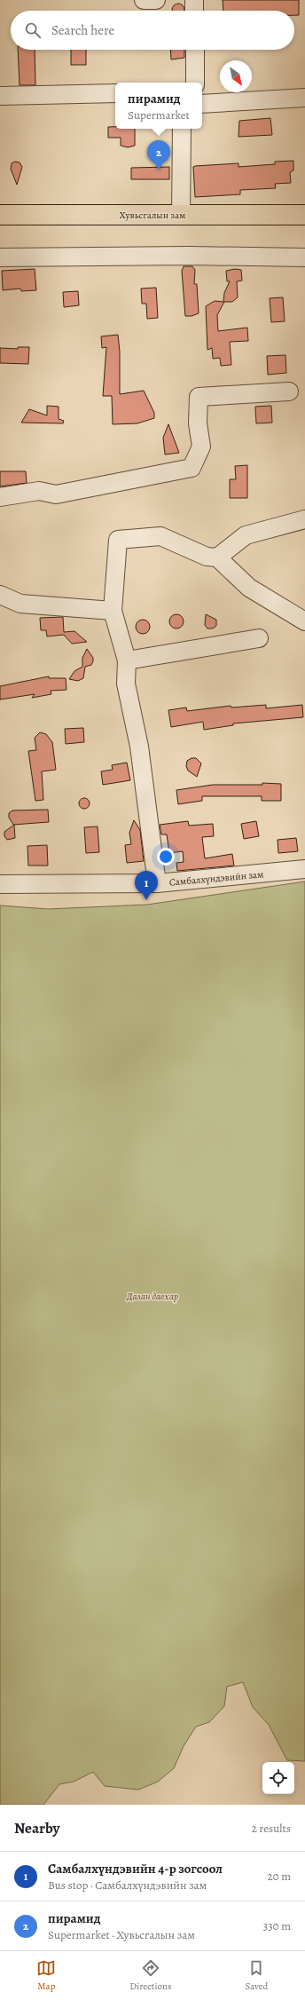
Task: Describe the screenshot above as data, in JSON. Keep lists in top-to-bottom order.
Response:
{
  "streets": {
    "main road": ["Хувьсгалын зам"],
    "street": ["Самбалхүндэвийн зам"]
  },
  "parks": ["Далан давхар"],
  "north": "bottom right",
  "page": {
    "search": "Search here",
    "popup": ["пирамид", "Supermarket"],
    "pins": ["2", "1"],
    "heading": ["Nearby", "2 results"],
    "list": [
      {
        "mark": "1",
        "name": "Самбалхүндэвийн 4-р зогсоол",
        "note": "Bus stop · Самбалхүндэвийн зам",
        "value": "20 m"
      },
      {
        "mark": "2",
        "name": "пирамид",
        "note": "Supermarket · Хувьсгалын зам",
        "value": "330 m"
      }
    ],
    "nav": ["Map", "Directions", "Saved"]
  }
}
